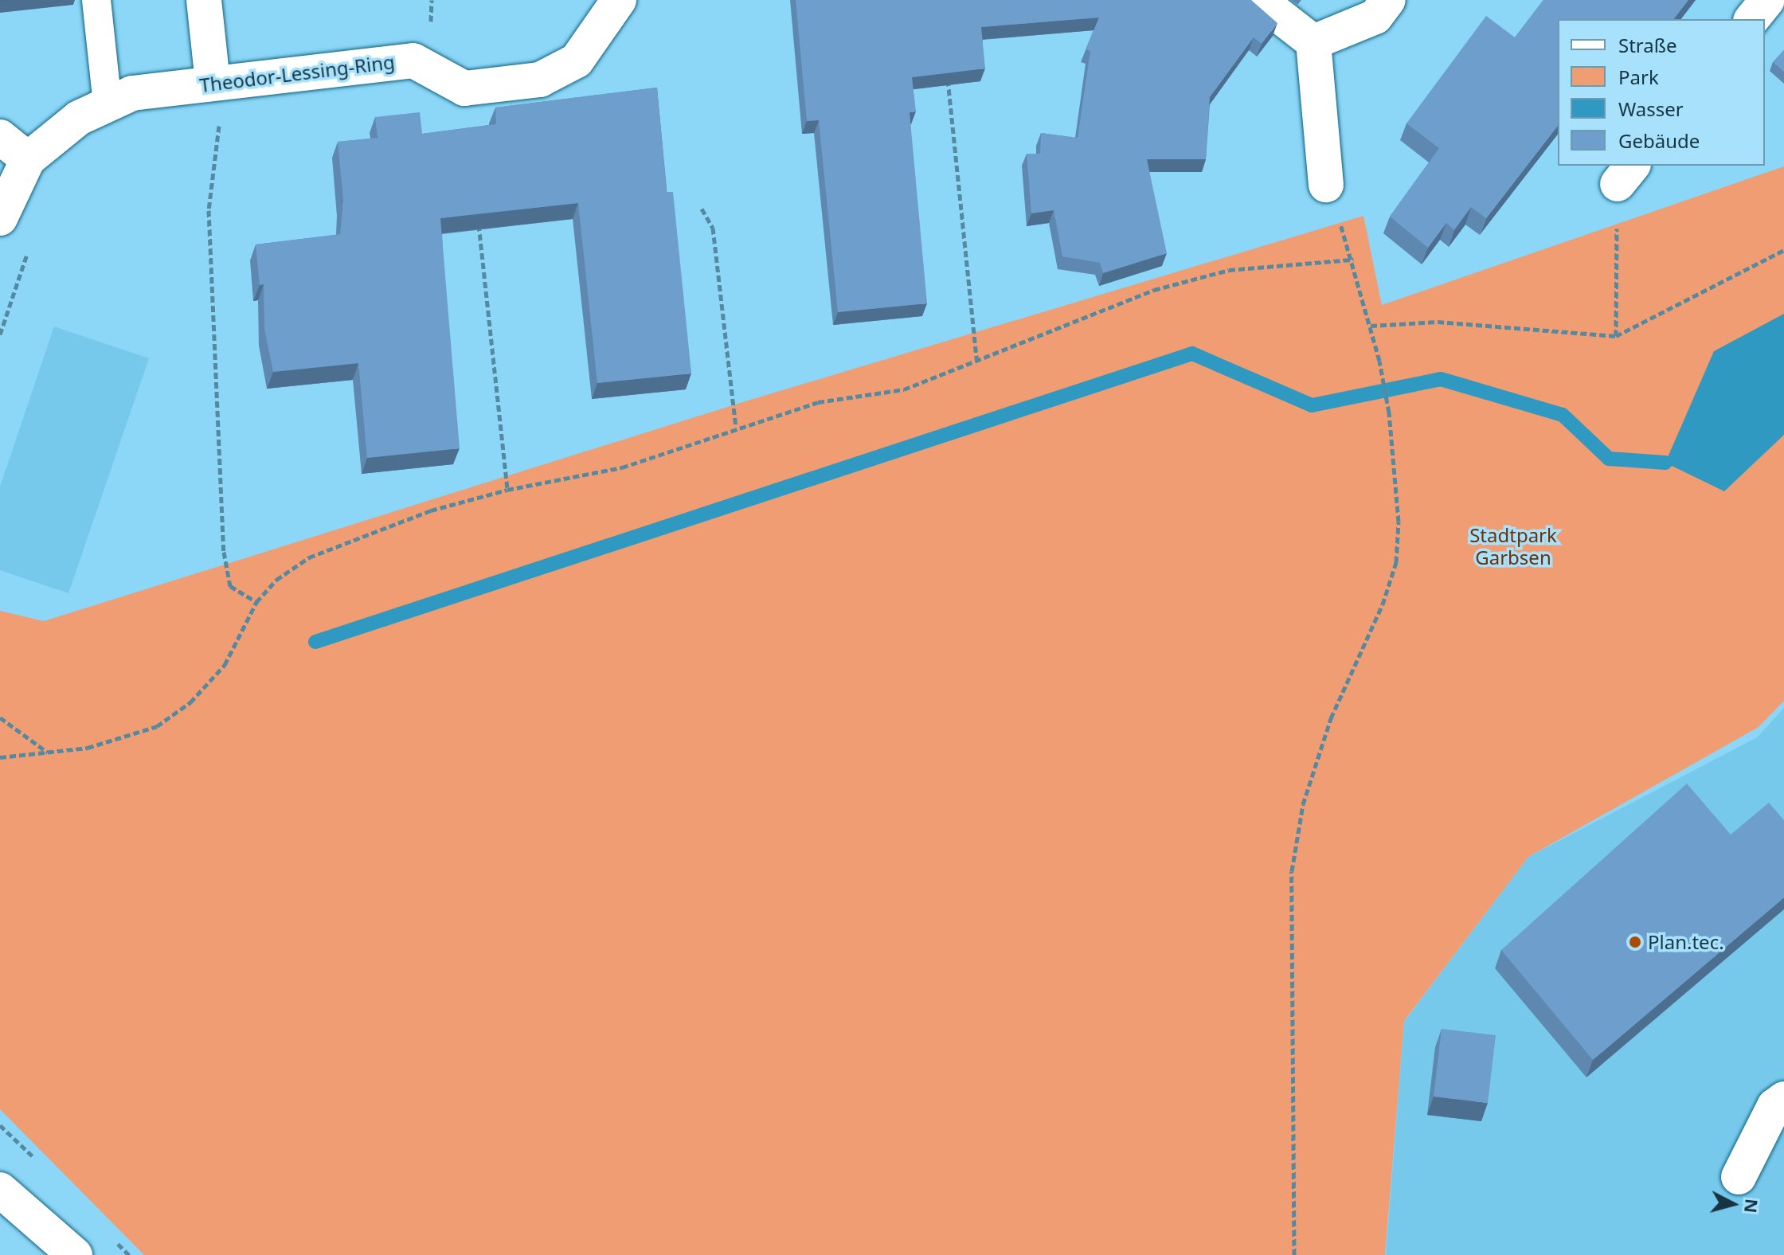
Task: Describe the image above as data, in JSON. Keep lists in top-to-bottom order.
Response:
{
  "streets": {
    "street": ["Theodor-Lessing-Ring"]
  },
  "parks": ["Stadtpark Garbsen"],
  "places": ["Plan.tec."],
  "legend": [
    "Straße",
    "Park",
    "Wasser",
    "Gebäude"
  ],
  "north": "right"
}
